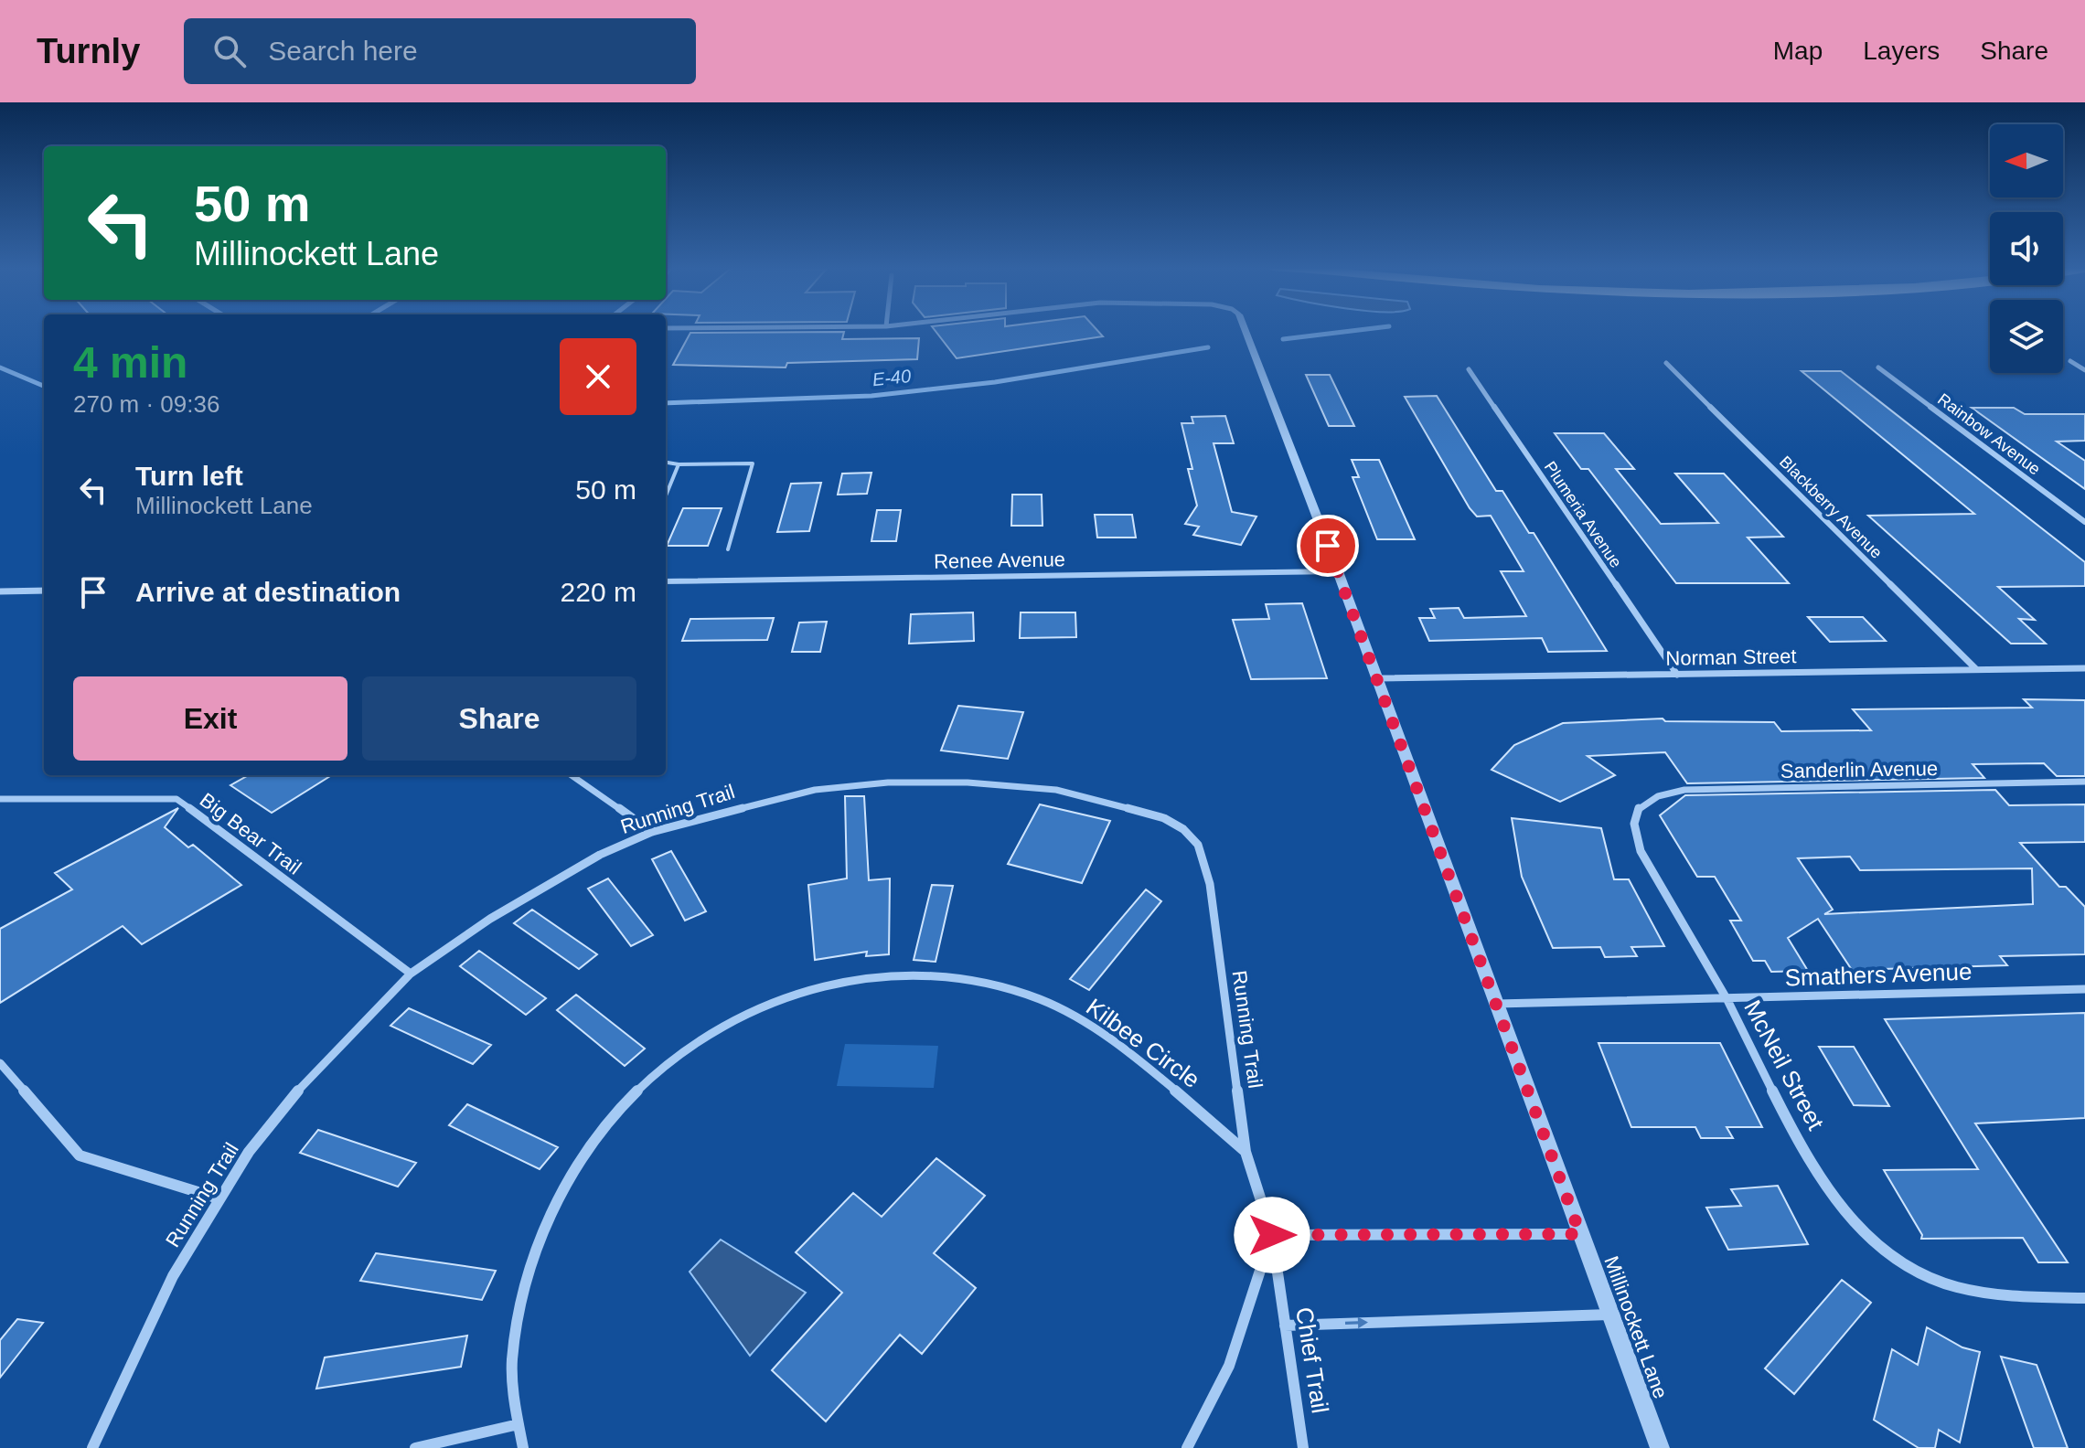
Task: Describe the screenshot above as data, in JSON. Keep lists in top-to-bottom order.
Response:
{
  "streets": {
    "street": [
      "Rainbow Avenue",
      "Blackberry Avenue",
      "Plumeria Avenue",
      "Renee Avenue",
      "Norman Street",
      "Sanderlin Avenue",
      "Running Trail",
      "Big Bear Trail",
      "Smathers Avenue",
      "Kilbee Circle",
      "McNeil Street",
      "Millinockett Lane",
      "Chief Trail"
    ]
  },
  "crossings": [
    ["Blackberry Avenue", "Norman Street"],
    ["Plumeria Avenue", "Norman Street"],
    ["Renee Avenue", "Millinockett Lane"],
    ["Norman Street", "Millinockett Lane"],
    ["Sanderlin Avenue", "McNeil Street"],
    ["Running Trail", "Big Bear Trail"],
    ["Running Trail", "Kilbee Circle"],
    ["Running Trail", "Chief Trail"],
    ["Smathers Avenue", "McNeil Street"],
    ["Smathers Avenue", "Millinockett Lane"]
  ],
  "water": ["E-40"],
  "north": "left",
  "page": {
    "header": "Turnly",
    "search": "Search here",
    "nav": ["Map", "Layers", "Share"],
    "turn": ["50 m", "Millinockett Lane"],
    "heading": ["4 min", "270 m · 09:36"],
    "list": [
      {
        "name": "Turn left",
        "note": "Millinockett Lane",
        "value": "50 m"
      },
      {
        "name": "Arrive at destination",
        "value": "220 m"
      }
    ],
    "buttons": ["Exit", "Share"]
  }
}
